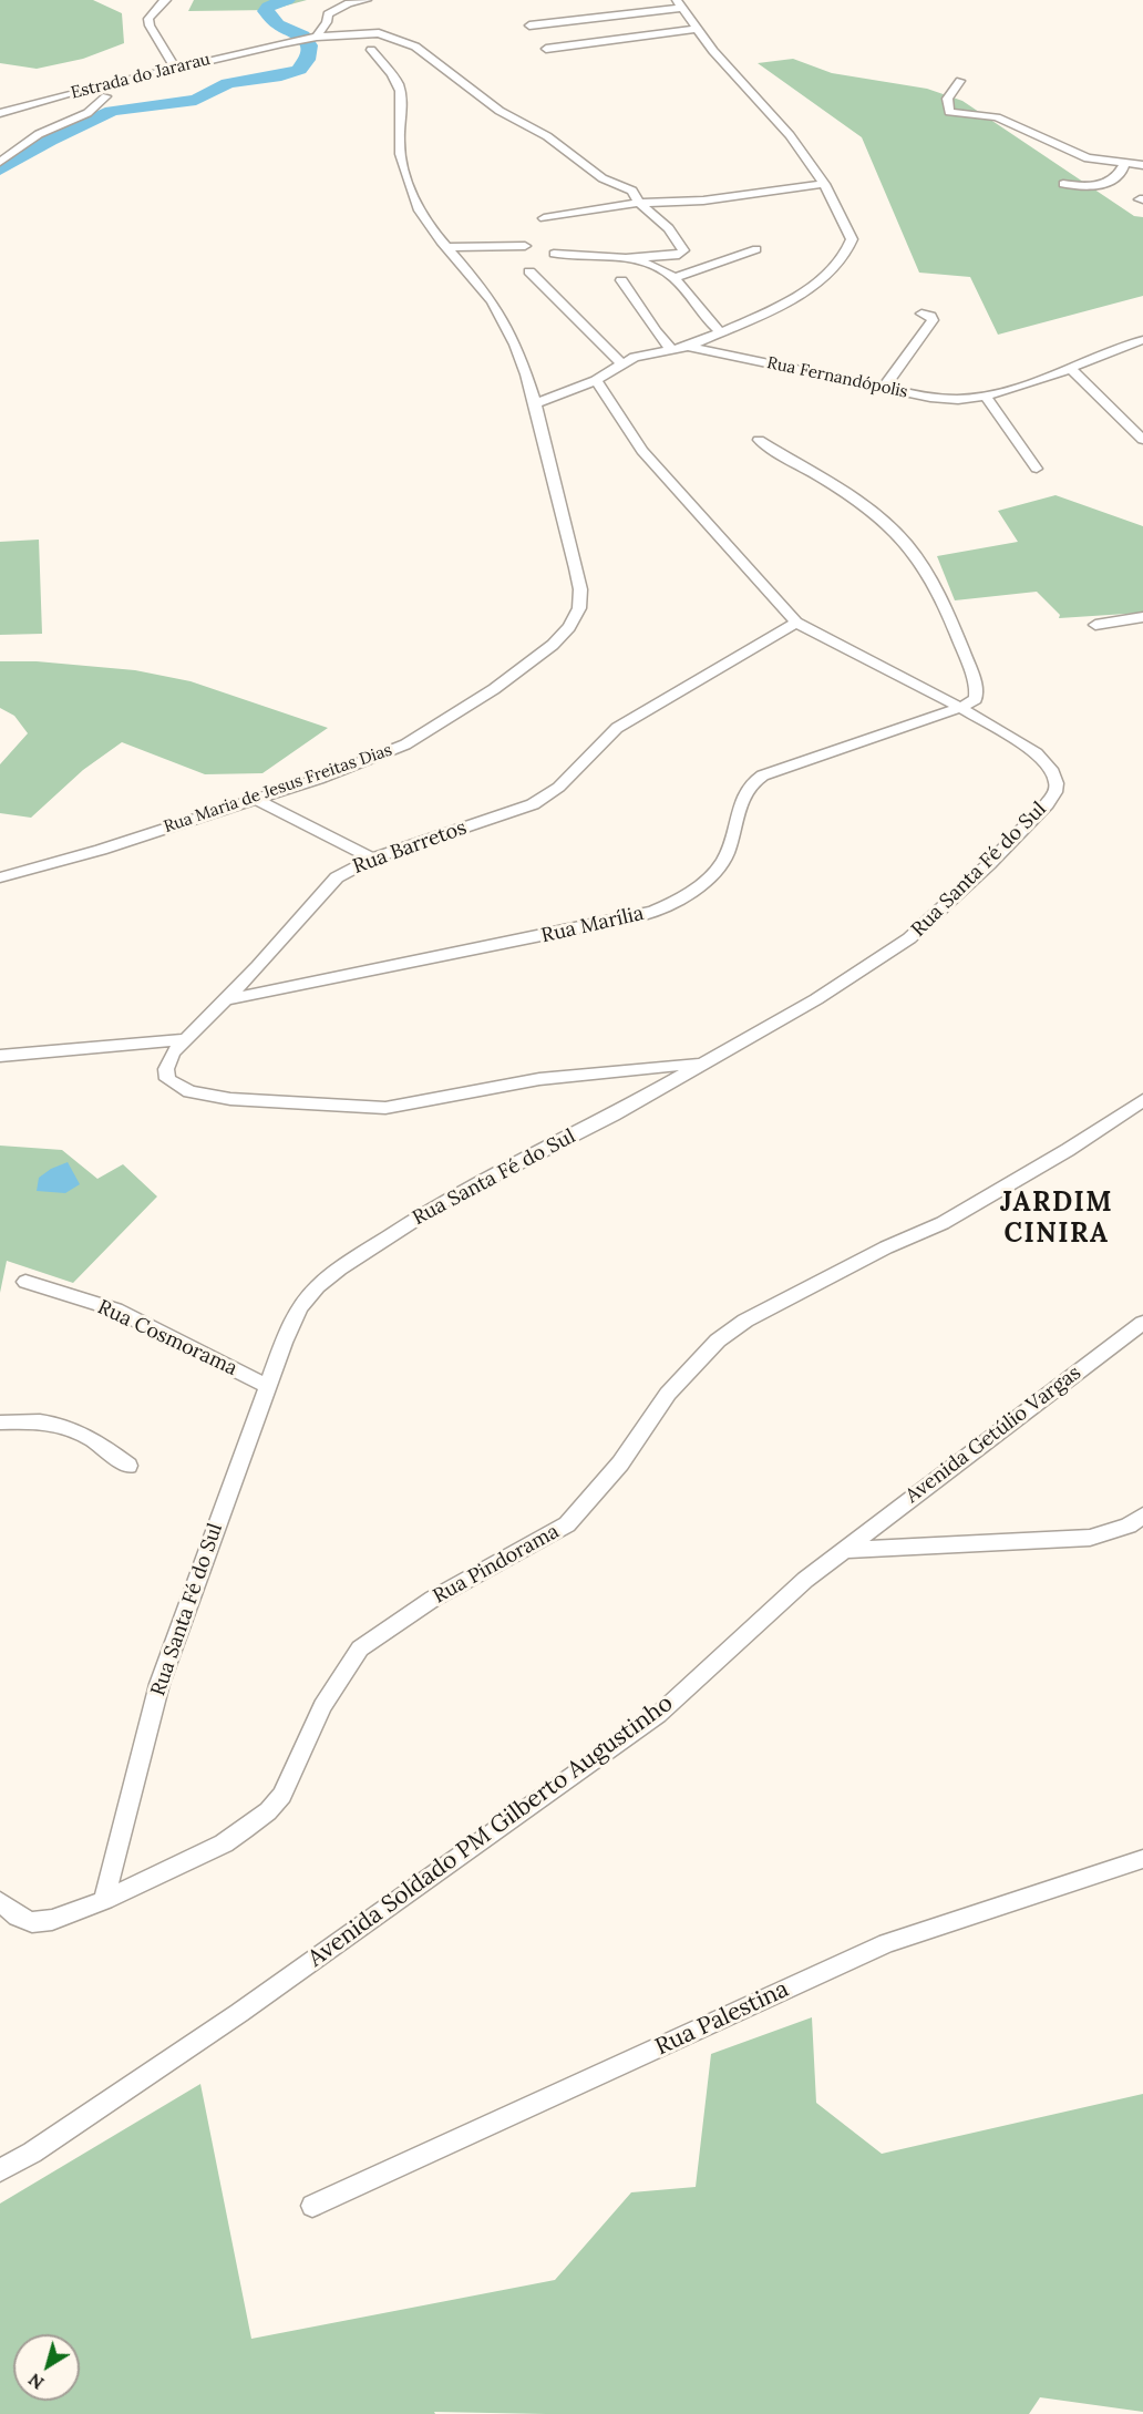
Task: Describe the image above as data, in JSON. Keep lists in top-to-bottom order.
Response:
{
  "streets": {
    "street": [
      "Estrada do Jararau",
      "Rua Fernandópolis",
      "Rua Maria de Jesus Freitas Dias",
      "Rua Barretos",
      "Rua Santa Fé do Sul",
      "Rua Marília",
      "Rua Cosmorama",
      "Avenida Getúlio Vargas",
      "Rua Pindorama",
      "Avenida Soldado PM Gilberto Augustinho",
      "Rua Palestina"
    ]
  },
  "crossings": [
    ["Rua Fernandópolis", "Rua Maria de Jesus Freitas Dias"],
    ["Rua Barretos", "Rua Santa Fé do Sul"],
    ["Rua Barretos", "Rua Marília"],
    ["Rua Santa Fé do Sul", "Rua Marília"],
    ["Rua Santa Fé do Sul", "Rua Cosmorama"],
    ["Rua Santa Fé do Sul", "Rua Pindorama"],
    ["Avenida Getúlio Vargas", "Avenida Soldado PM Gilberto Augustinho"]
  ],
  "districts": ["JARDIM CINIRA"],
  "north": "bottom left"
}
